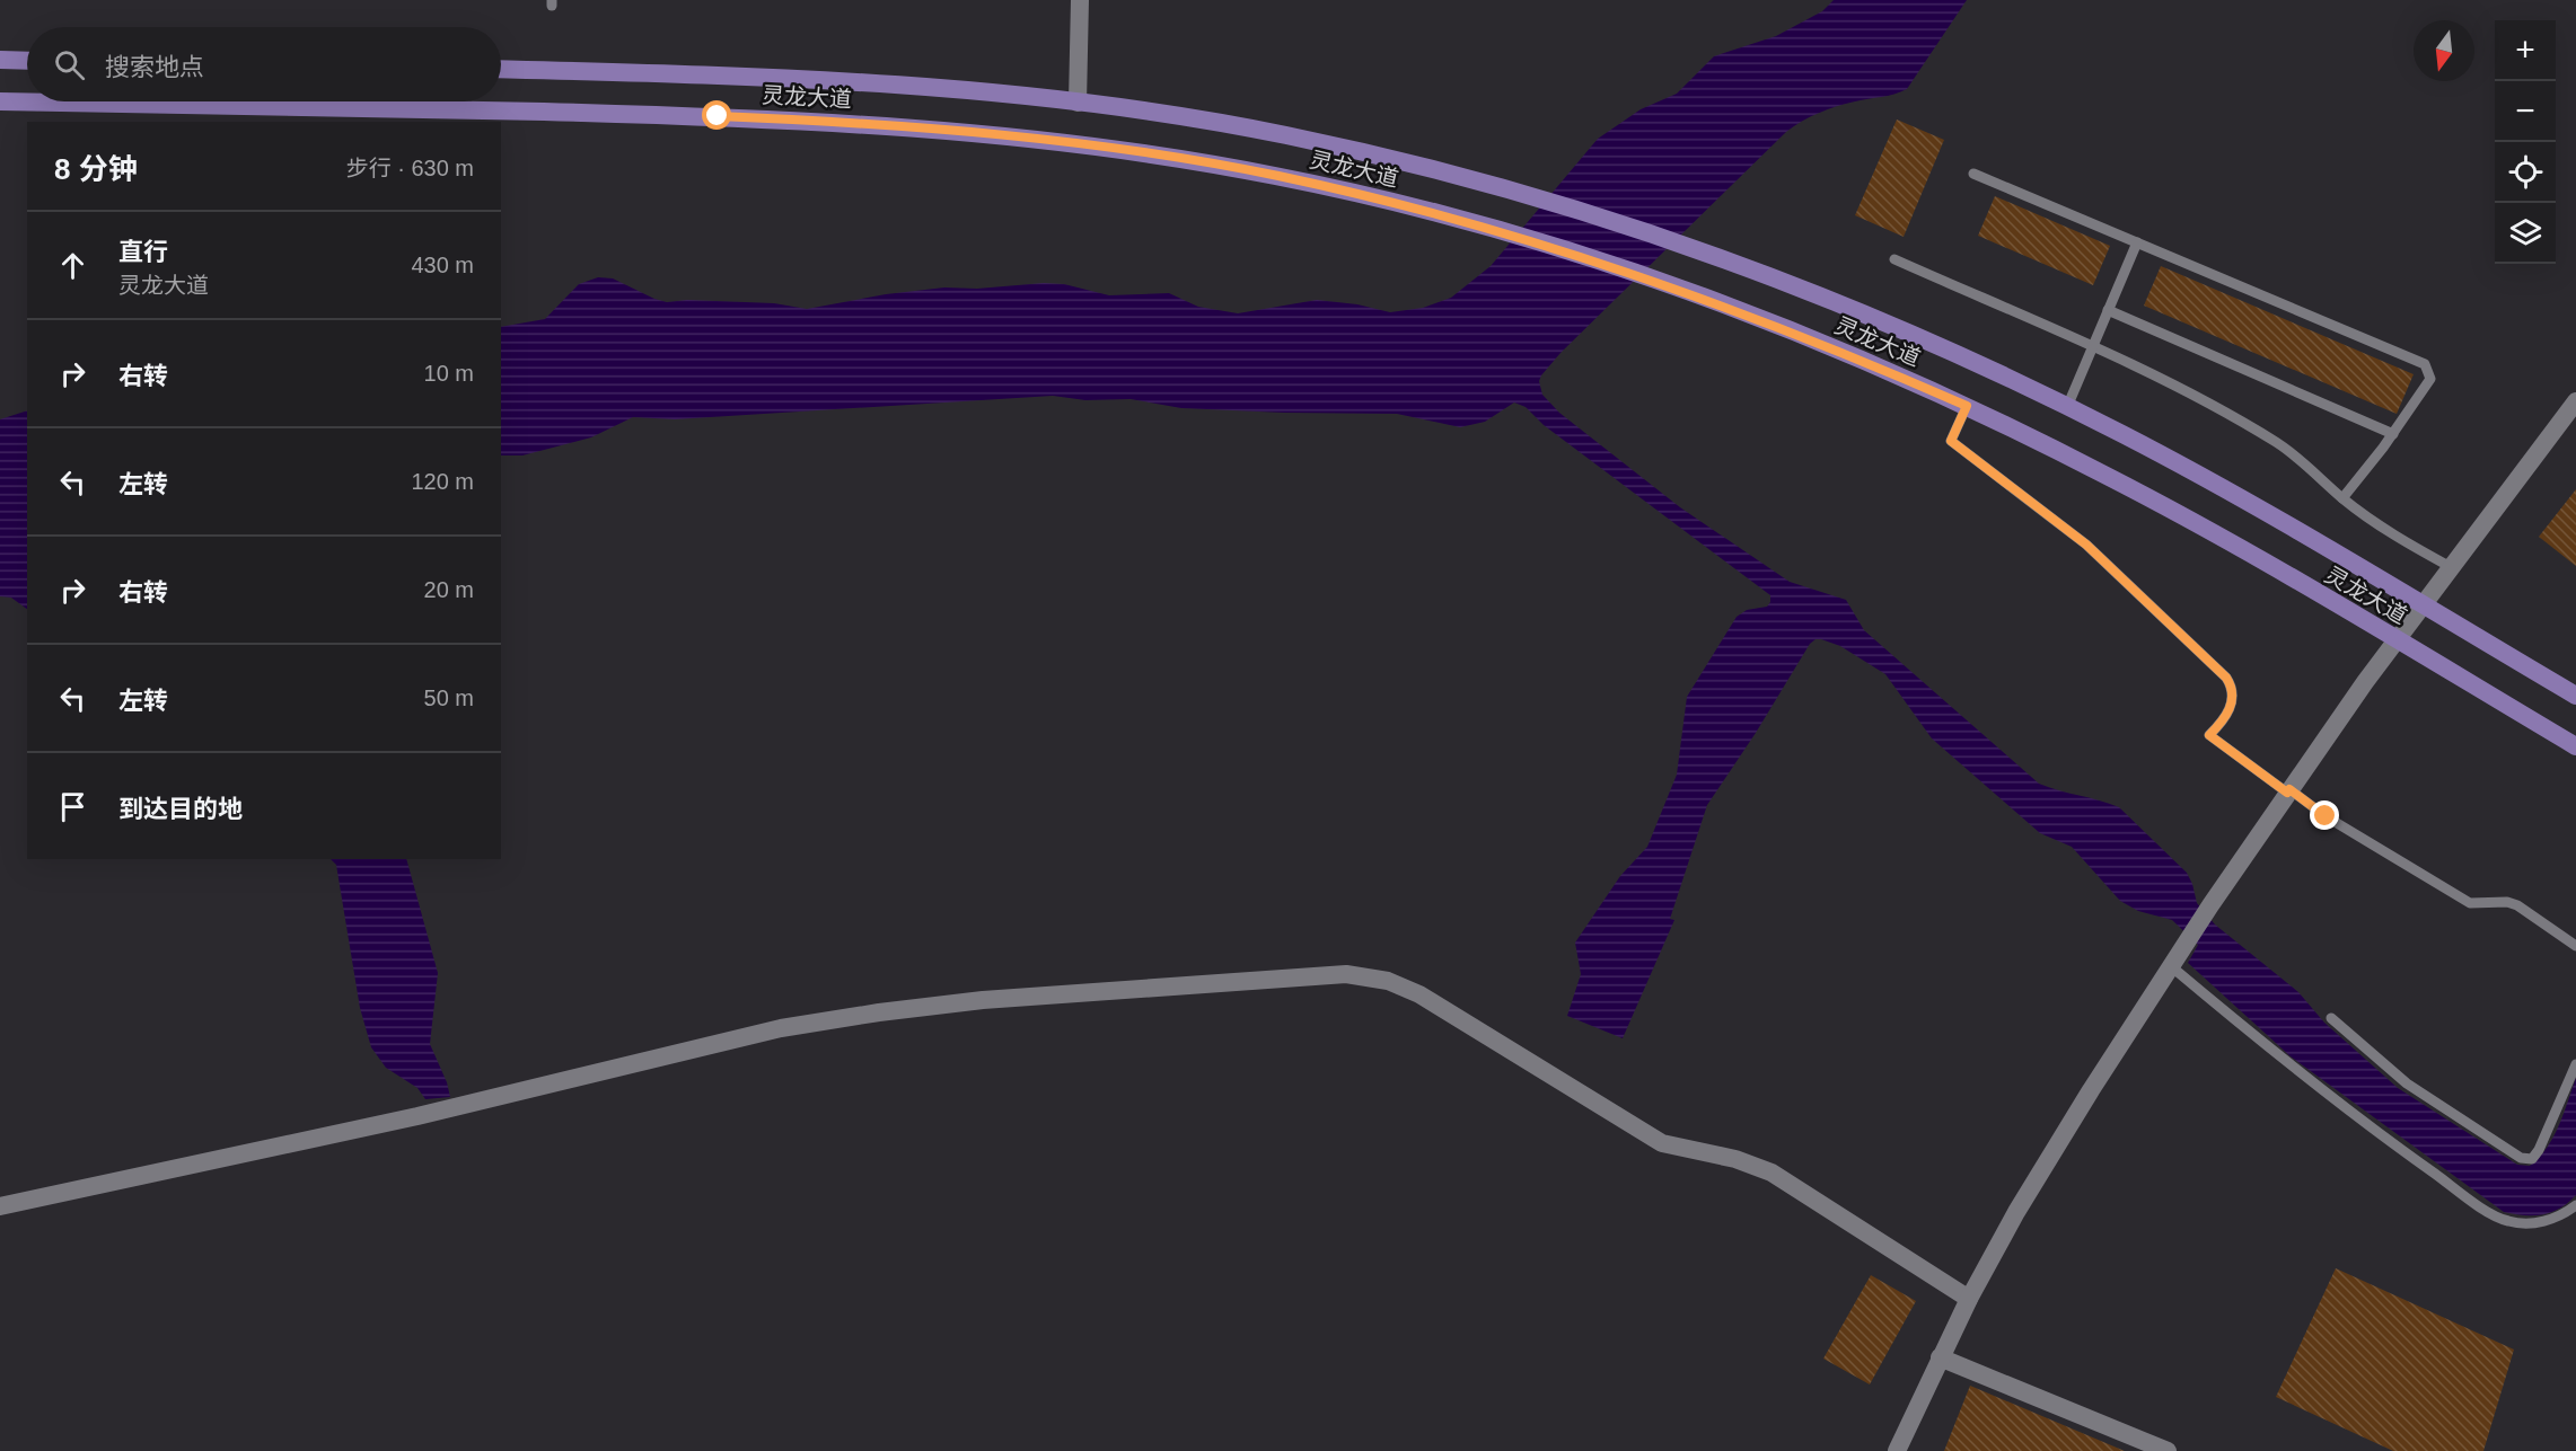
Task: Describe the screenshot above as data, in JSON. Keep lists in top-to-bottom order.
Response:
{
  "streets": {
    "main road": ["灵龙大道"]
  },
  "north": "bottom",
  "page": {
    "map_buttons": ["+", "−"],
    "search": "搜索地点",
    "heading": ["8 分钟", "步行 · 630 m"],
    "list": [
      ["直行", "灵龙大道", "430 m"],
      ["右转", "10 m"],
      ["左转", "120 m"],
      ["右转", "20 m"],
      ["左转", "50 m"],
      "到达目的地"
    ]
  }
}
